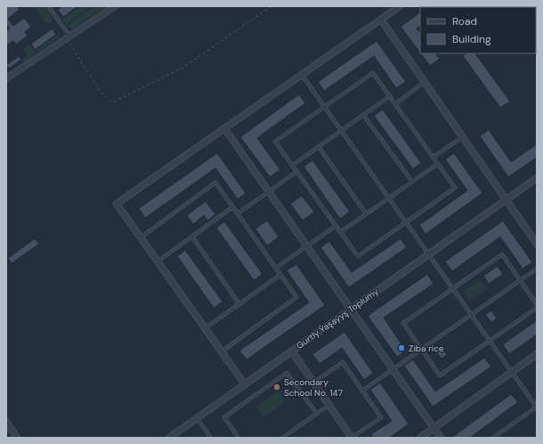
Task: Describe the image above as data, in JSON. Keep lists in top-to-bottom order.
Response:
{
  "streets": {
    "street": ["Gurtly Ýaşaýyş Toplumy"]
  },
  "places": ["Ziba rice", "Secondary School No. 147"],
  "legend": ["Road", "Building"]
}
